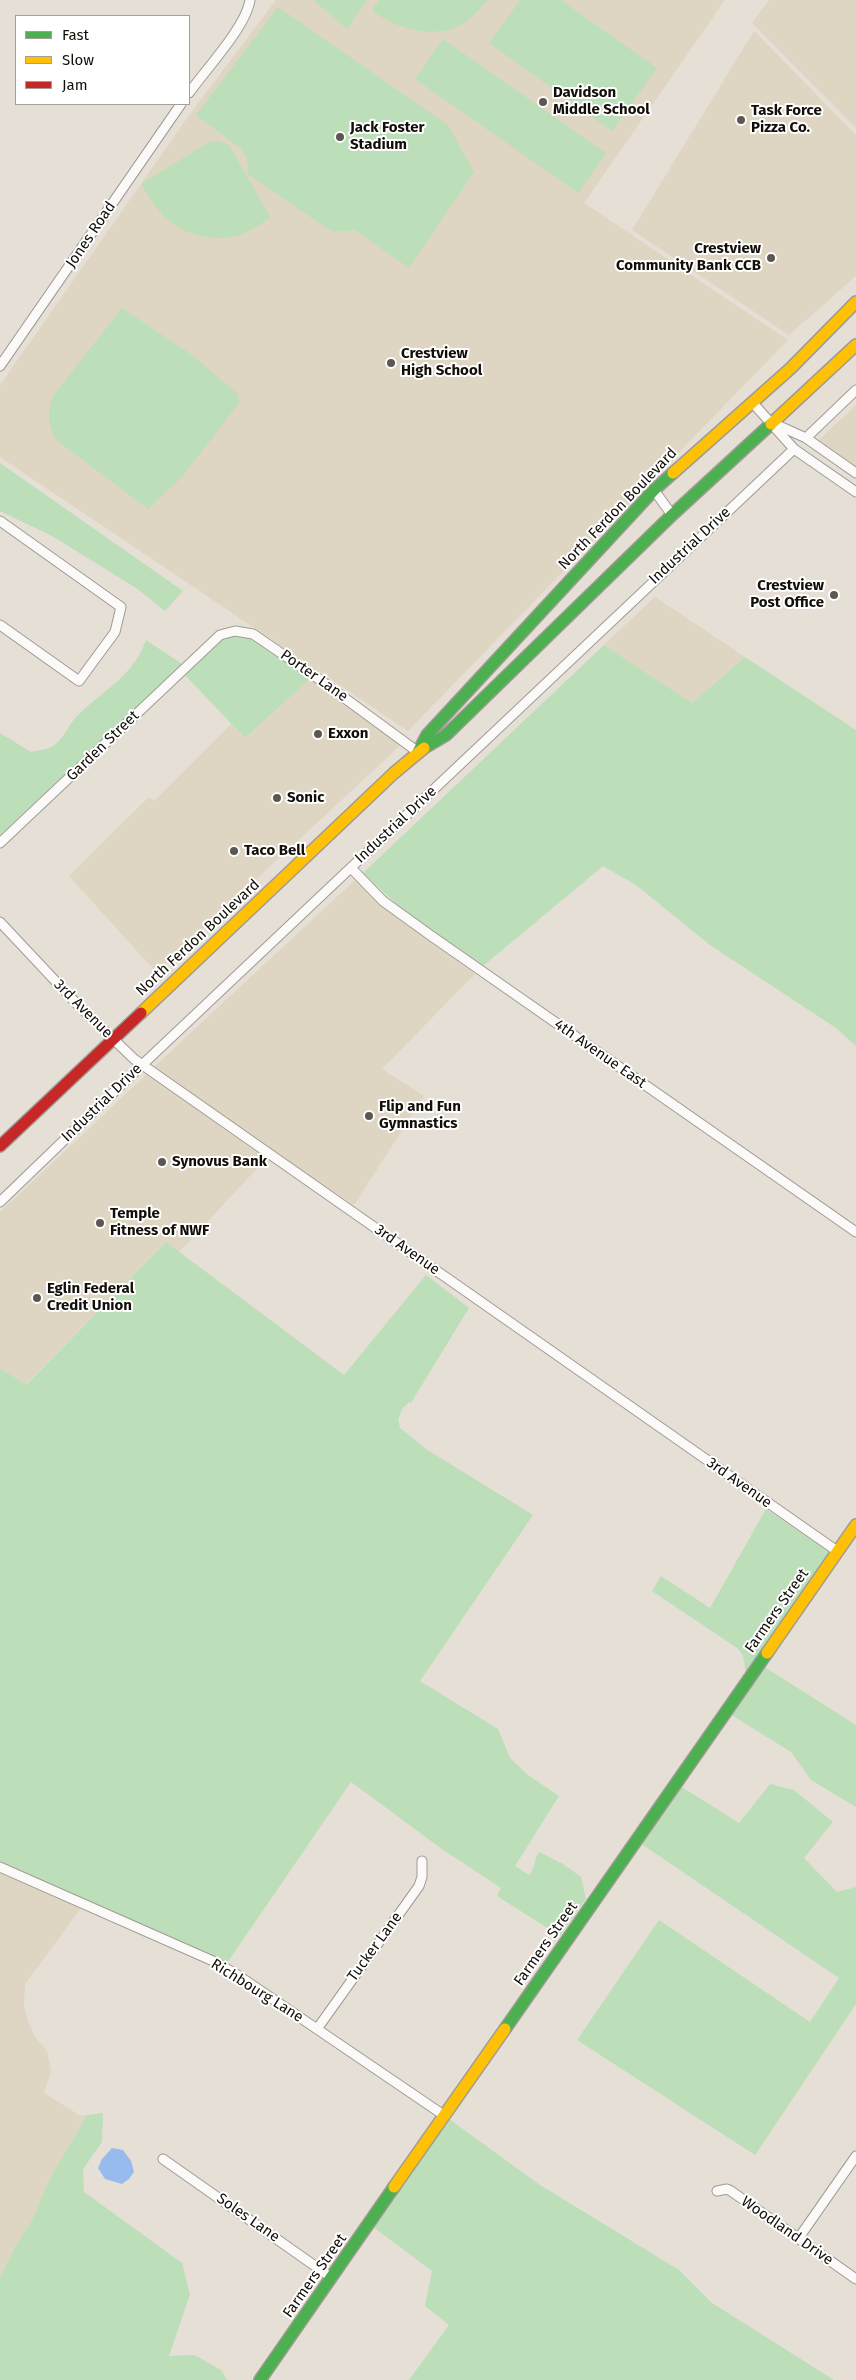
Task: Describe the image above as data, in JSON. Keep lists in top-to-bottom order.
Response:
{
  "streets": {
    "main road": ["North Ferdon Boulevard", "Farmers Street"],
    "street": [
      "Jones Road",
      "Industrial Drive",
      "Porter Lane",
      "Garden Street",
      "3rd Avenue",
      "4th Avenue East",
      "Tucker Lane",
      "Richbourg Lane",
      "Soles Lane",
      "Woodland Drive"
    ]
  },
  "crossings": [
    ["North Ferdon Boulevard", "Porter Lane"],
    ["North Ferdon Boulevard", "3rd Avenue"],
    ["Industrial Drive", "3rd Avenue"],
    ["Industrial Drive", "4th Avenue East"],
    ["Porter Lane", "Garden Street"],
    ["3rd Avenue", "Farmers Street"],
    ["Farmers Street", "Richbourg Lane"],
    ["Farmers Street", "Soles Lane"],
    ["Tucker Lane", "Richbourg Lane"]
  ],
  "places": [
    "Davidson Middle School",
    "Task Force Pizza Co.",
    "Jack Foster Stadium",
    "Crestview Community Bank CCB",
    "Crestview High School",
    "Crestview Post Office",
    "Exxon",
    "Sonic",
    "Taco Bell",
    "Flip and Fun Gymnastics",
    "Synovus Bank",
    "Temple Fitness of NWF",
    "Eglin Federal Credit Union"
  ],
  "legend": ["Fast", "Slow", "Jam"]
}
